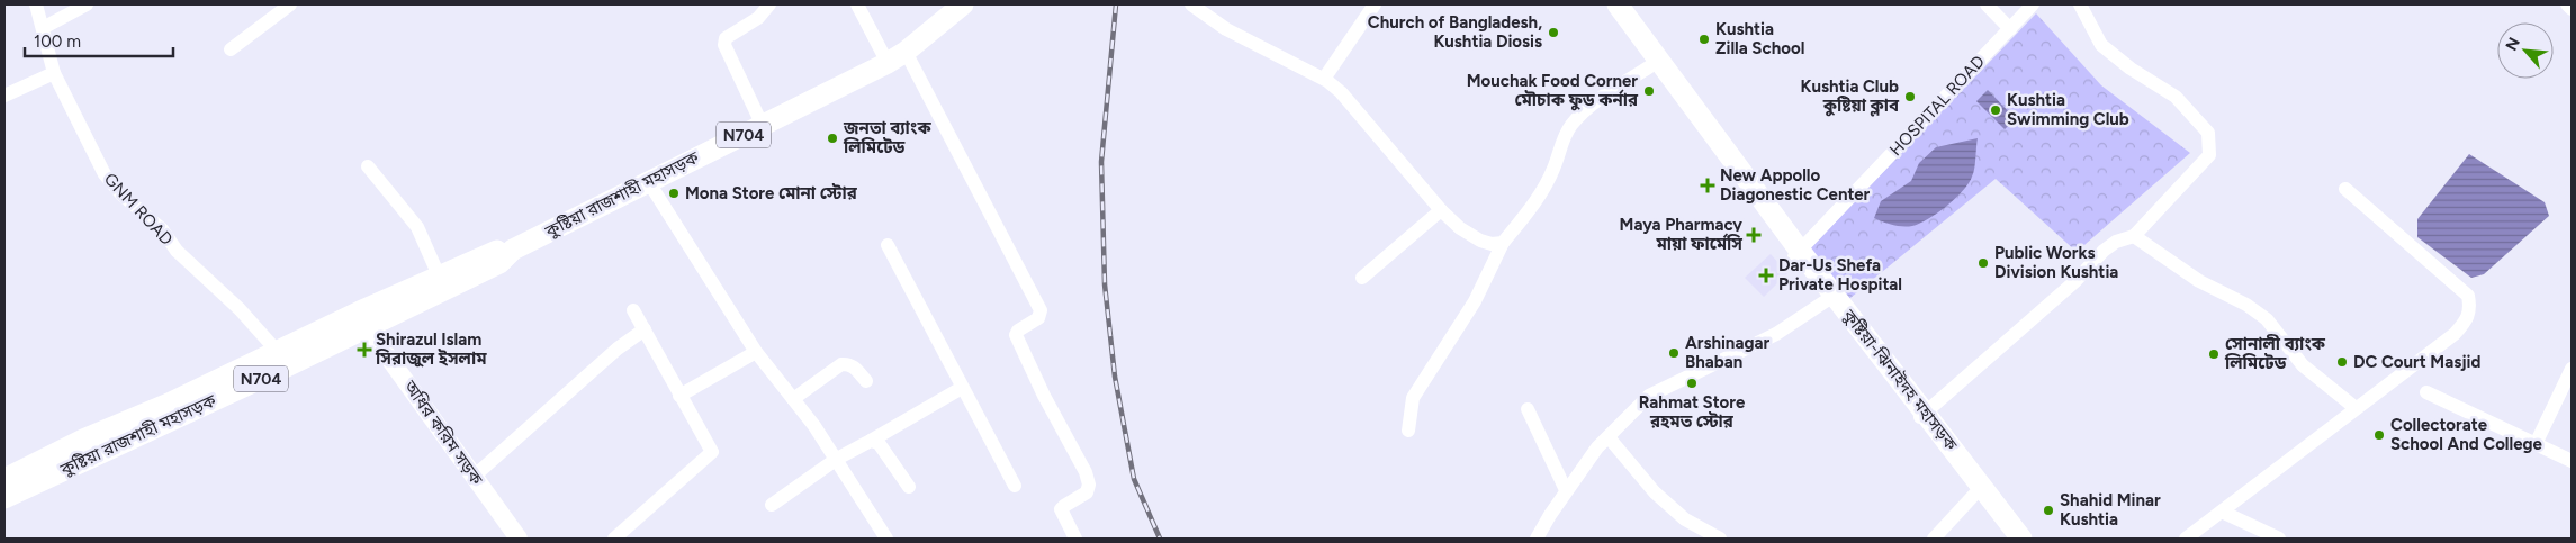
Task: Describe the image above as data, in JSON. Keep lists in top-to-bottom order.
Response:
{
  "streets": {
    "highway": ["N704", "কুষ্টিয়া রাজশাহী মহাসড়ক", "কুষ্টিয়া-ঝিনাইদহ মহাসড়ক"],
    "main road": ["অধির করিম সড়ক"],
    "street": ["HOSPITAL ROAD", "GNM ROAD"]
  },
  "crossings": [
    ["HOSPITAL ROAD", "কুষ্টিয়া-ঝিনাইদহ মহাসড়ক"],
    ["কুষ্টিয়া রাজশাহী মহাসড়ক", "GNM ROAD"],
    ["কুষ্টিয়া রাজশাহী মহাসড়ক", "অধির করিম সড়ক"]
  ],
  "places": {
    "other": [
      "Church of Bangladesh, Kushtia Diosis",
      "Kushtia Zilla School",
      "Mouchak Food Corner মৌচাক ফুড কর্নার",
      "Kushtia Club কুষ্টিয়া ক্লাব",
      "Kushtia Swimming Club",
      "জনতা ব্যাংক লিমিটেড",
      "Mona Store মোনা স্টোর",
      "Public Works Division Kushtia",
      "Arshinagar Bhaban",
      "সোনালী ব্যাংক লিমিটেড",
      "DC Court Masjid",
      "Rahmat Store রহমত স্টোর",
      "Collectorate School And College",
      "Shahid Minar Kushtia"
    ],
    "health": [
      "New Appollo Diagonestic Center",
      "Maya Pharmacy মায়া ফার্মেসি",
      "Dar-Us Shefa Private Hospital",
      "Shirazul Islam সিরাজুল ইসলাম"
    ]
  },
  "scale_bar": "100 m",
  "north": "top left"
}
